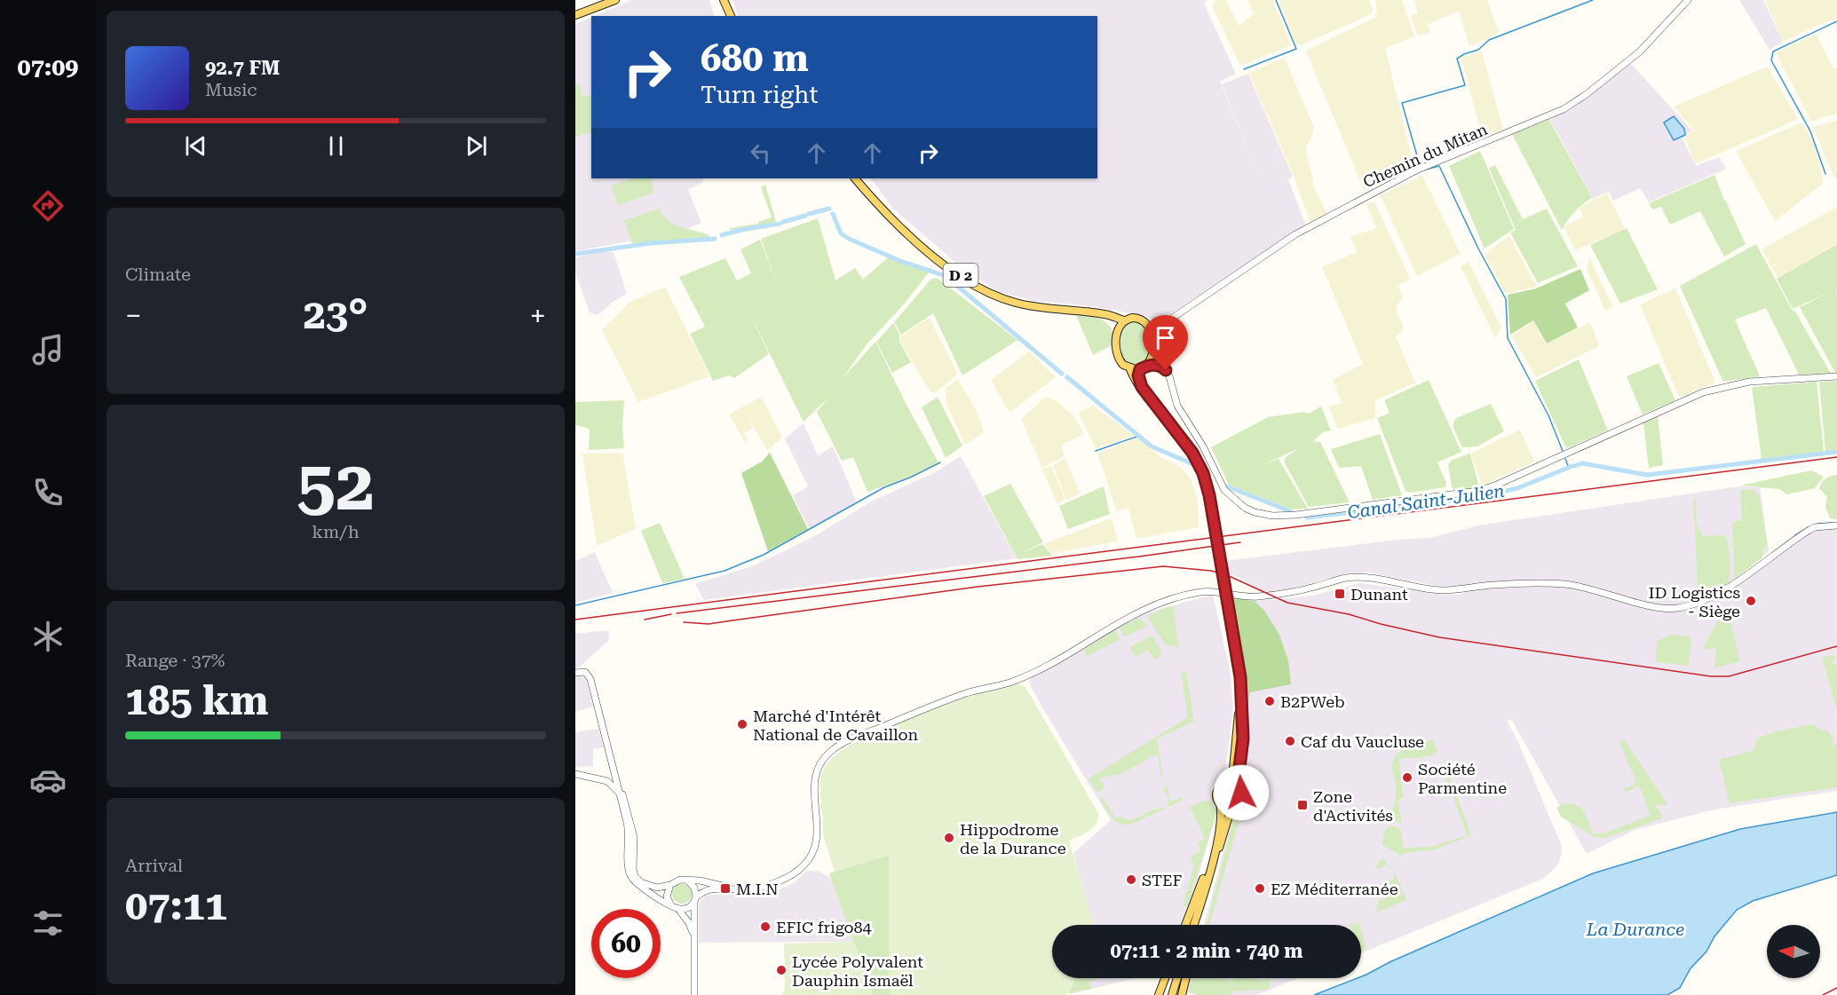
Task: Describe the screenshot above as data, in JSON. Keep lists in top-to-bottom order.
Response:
{
  "streets": {
    "main road": ["D 2"],
    "street": ["Chemin du Mitan"]
  },
  "crossings": [
    ["Chemin du Mitan", "D 2"]
  ],
  "water": ["Canal Saint-Julien", "La Durance"],
  "places": {
    "transit": ["Dunant", "Zone d'Activités", "M.I.N"],
    "other": [
      "ID Logistics - Siège",
      "B2PWeb",
      "Marché d'Intérêt National de Cavaillon",
      "Caf du Vaucluse",
      "Société Parmentine",
      "Hippodrome de la Durance",
      "STEF",
      "EZ Méditerranée",
      "EFIC frigo84",
      "Lycée Polyvalent Dauphin Ismaël"
    ]
  },
  "north": "left",
  "page": {
    "tabs": "07:09",
    "turn": ["680 m", "Turn right"],
    "song": ["92.7 FM", "Music"],
    "tile": [
      "Climate",
      ["52", "km/h"],
      ["Range · 37%", "185 km"],
      ["Arrival", "07:11"]
    ],
    "heat": ["−", "23°", "+"],
    "limit": "60",
    "trip": "07:11 · 2 min · 740 m"
  }
}
